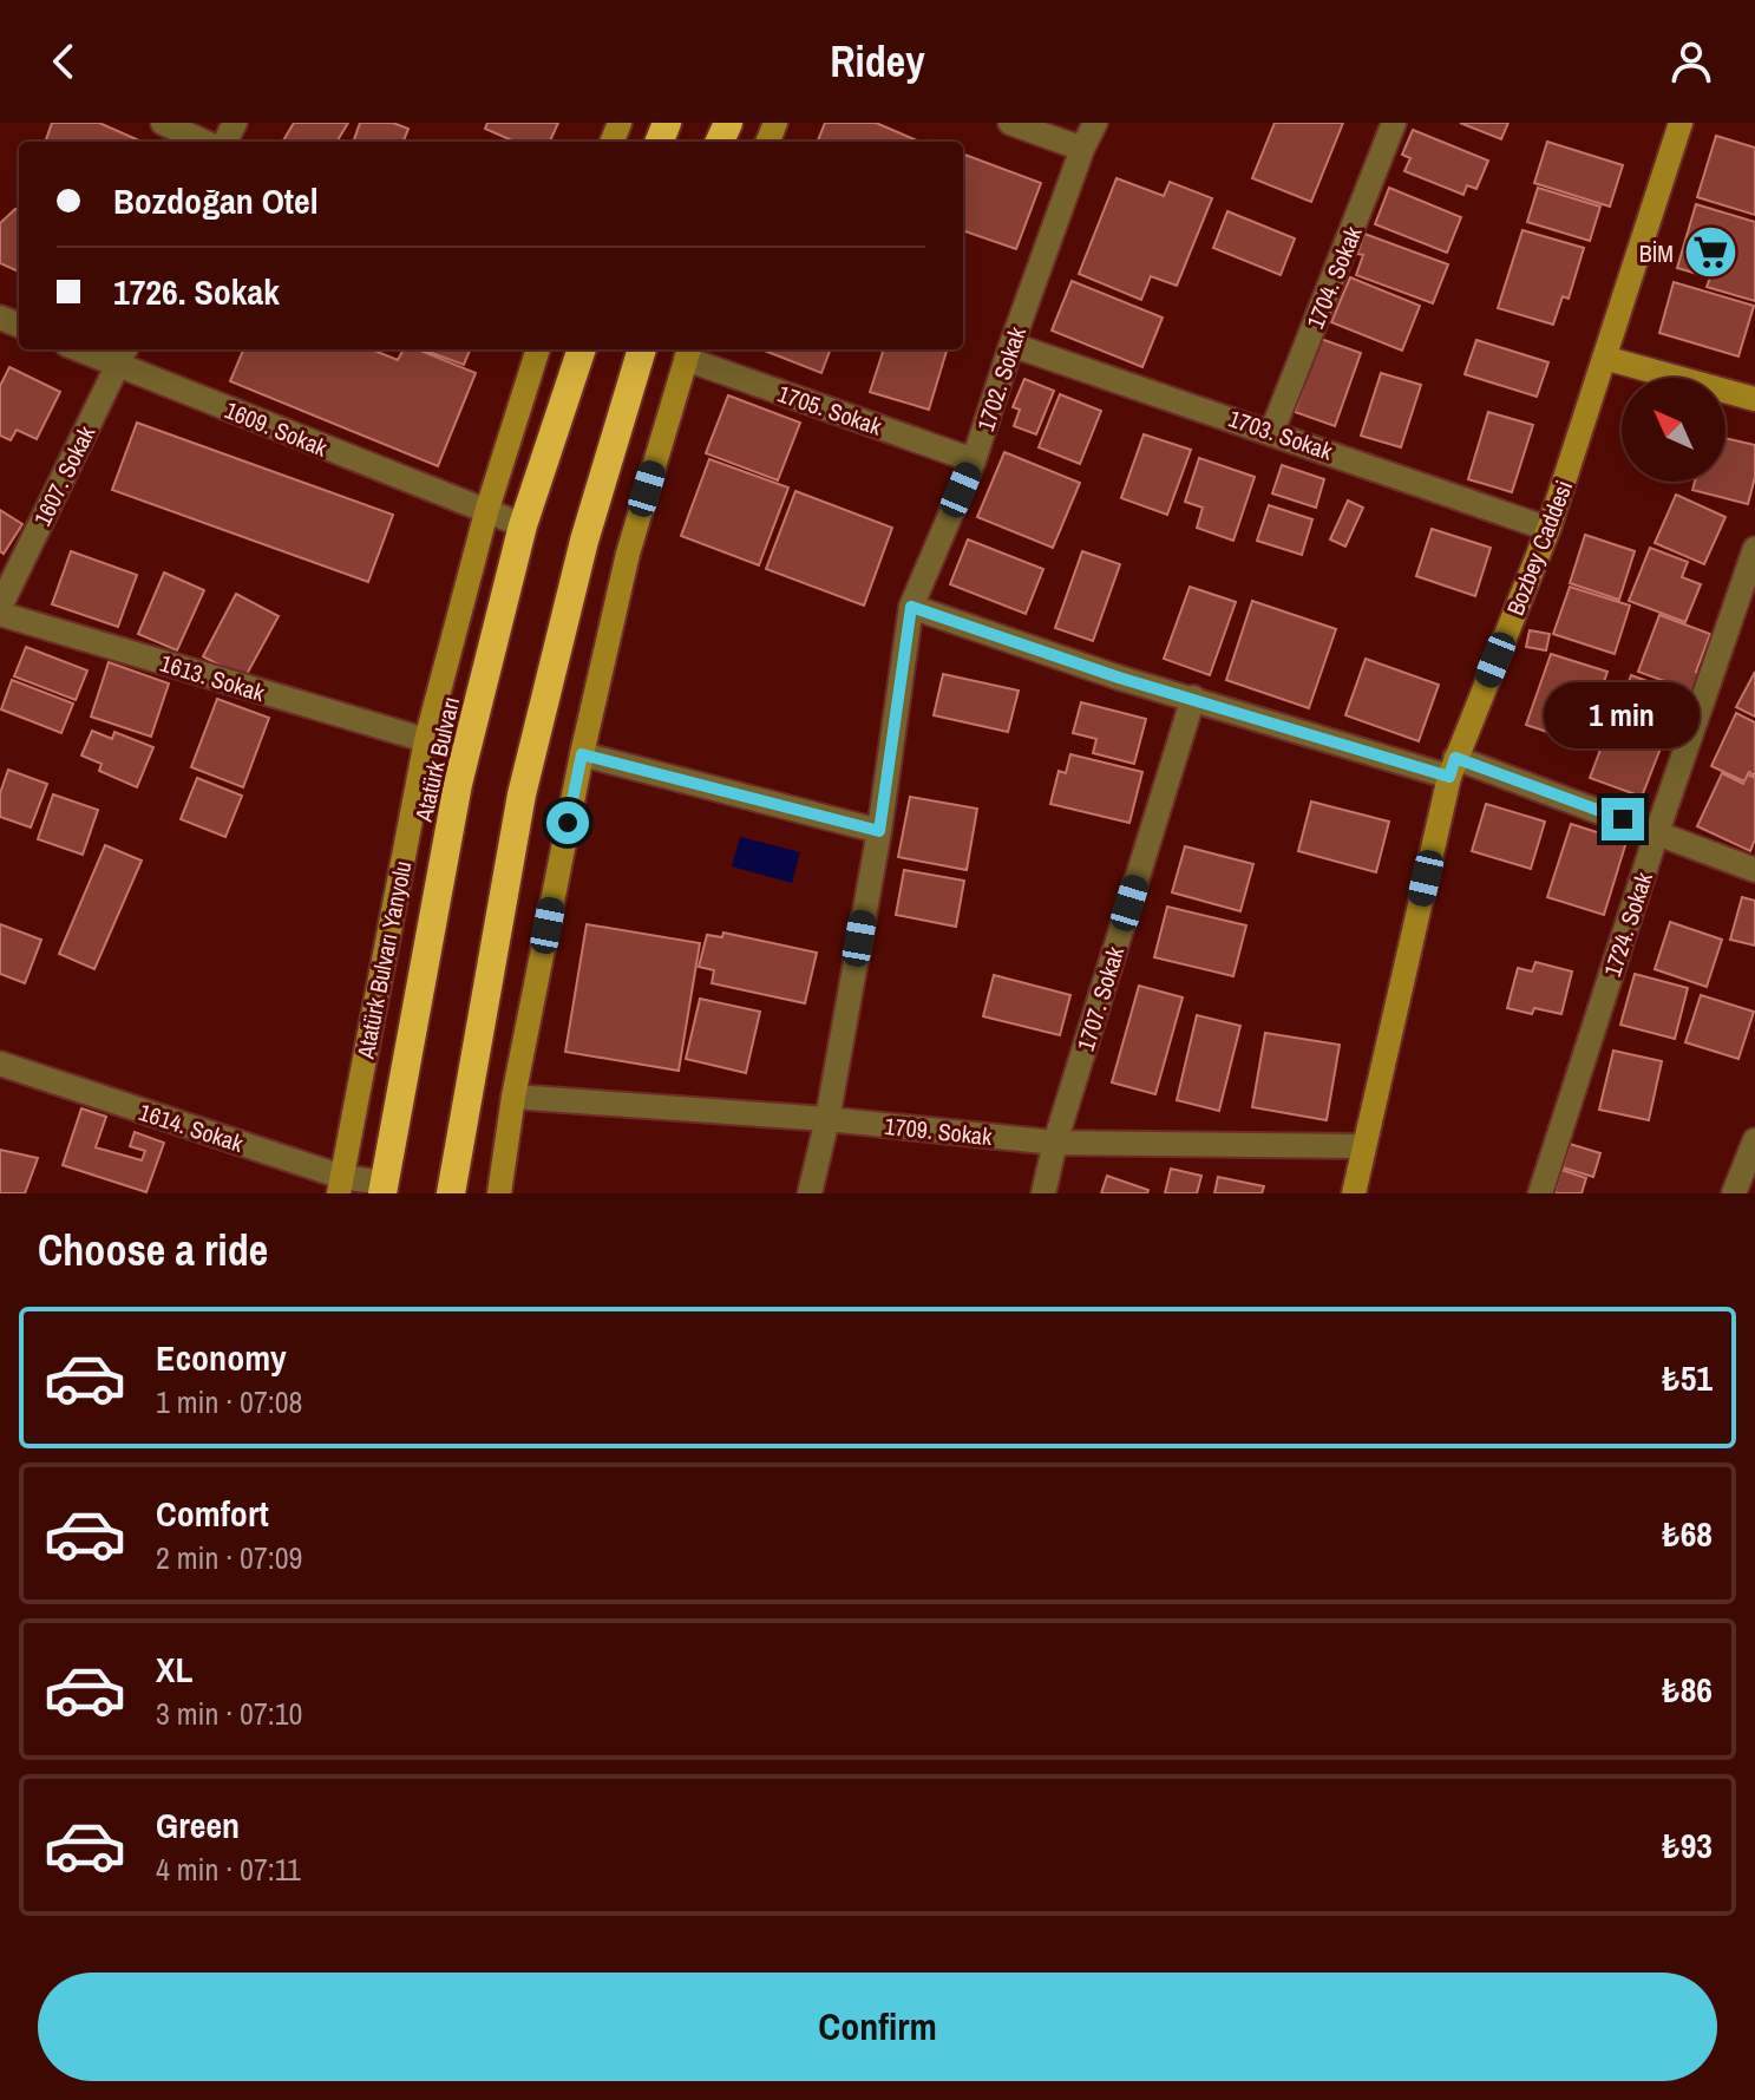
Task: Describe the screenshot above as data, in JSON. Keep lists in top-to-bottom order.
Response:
{
  "streets": {
    "highway": ["Atatürk Bulvarı"],
    "street": [
      "1704. Sokak",
      "1702. Sokak",
      "1705. Sokak",
      "1609. Sokak",
      "1703. Sokak",
      "1607. Sokak",
      "Bozbey Caddesi",
      "1613. Sokak",
      "1724. Sokak",
      "Atatürk Bulvarı Yanyolu",
      "1707. Sokak",
      "1614. Sokak",
      "1709. Sokak"
    ]
  },
  "crossings": [
    ["1704. Sokak", "1703. Sokak"],
    ["1702. Sokak", "1705. Sokak"],
    ["1702. Sokak", "1703. Sokak"],
    ["1702. Sokak", "1709. Sokak"],
    ["1609. Sokak", "1607. Sokak"],
    ["1609. Sokak", "Atatürk Bulvarı"],
    ["1609. Sokak", "Atatürk Bulvarı Yanyolu"],
    ["1703. Sokak", "Bozbey Caddesi"],
    ["Bozbey Caddesi", "1709. Sokak"],
    ["1613. Sokak", "Atatürk Bulvarı Yanyolu"],
    ["Atatürk Bulvarı", "1614. Sokak"],
    ["Atatürk Bulvarı Yanyolu", "1614. Sokak"],
    ["1707. Sokak", "1709. Sokak"]
  ],
  "places": {
    "supermarket": ["BİM"]
  },
  "north": "top left",
  "page": {
    "header": "Ridey",
    "banner": ["Bozdoğan Otel", "1726. Sokak"],
    "bubble": "1 min",
    "heading": "Choose a ride",
    "list": [
      {
        "name": "Economy",
        "note": "1 min · 07:08",
        "value": "₺51"
      },
      {
        "name": "Comfort",
        "note": "2 min · 07:09",
        "value": "₺68"
      },
      {
        "name": "XL",
        "note": "3 min · 07:10",
        "value": "₺86"
      },
      {
        "name": "Green",
        "note": "4 min · 07:11",
        "value": "₺93"
      }
    ],
    "buttons": "Confirm"
  }
}
